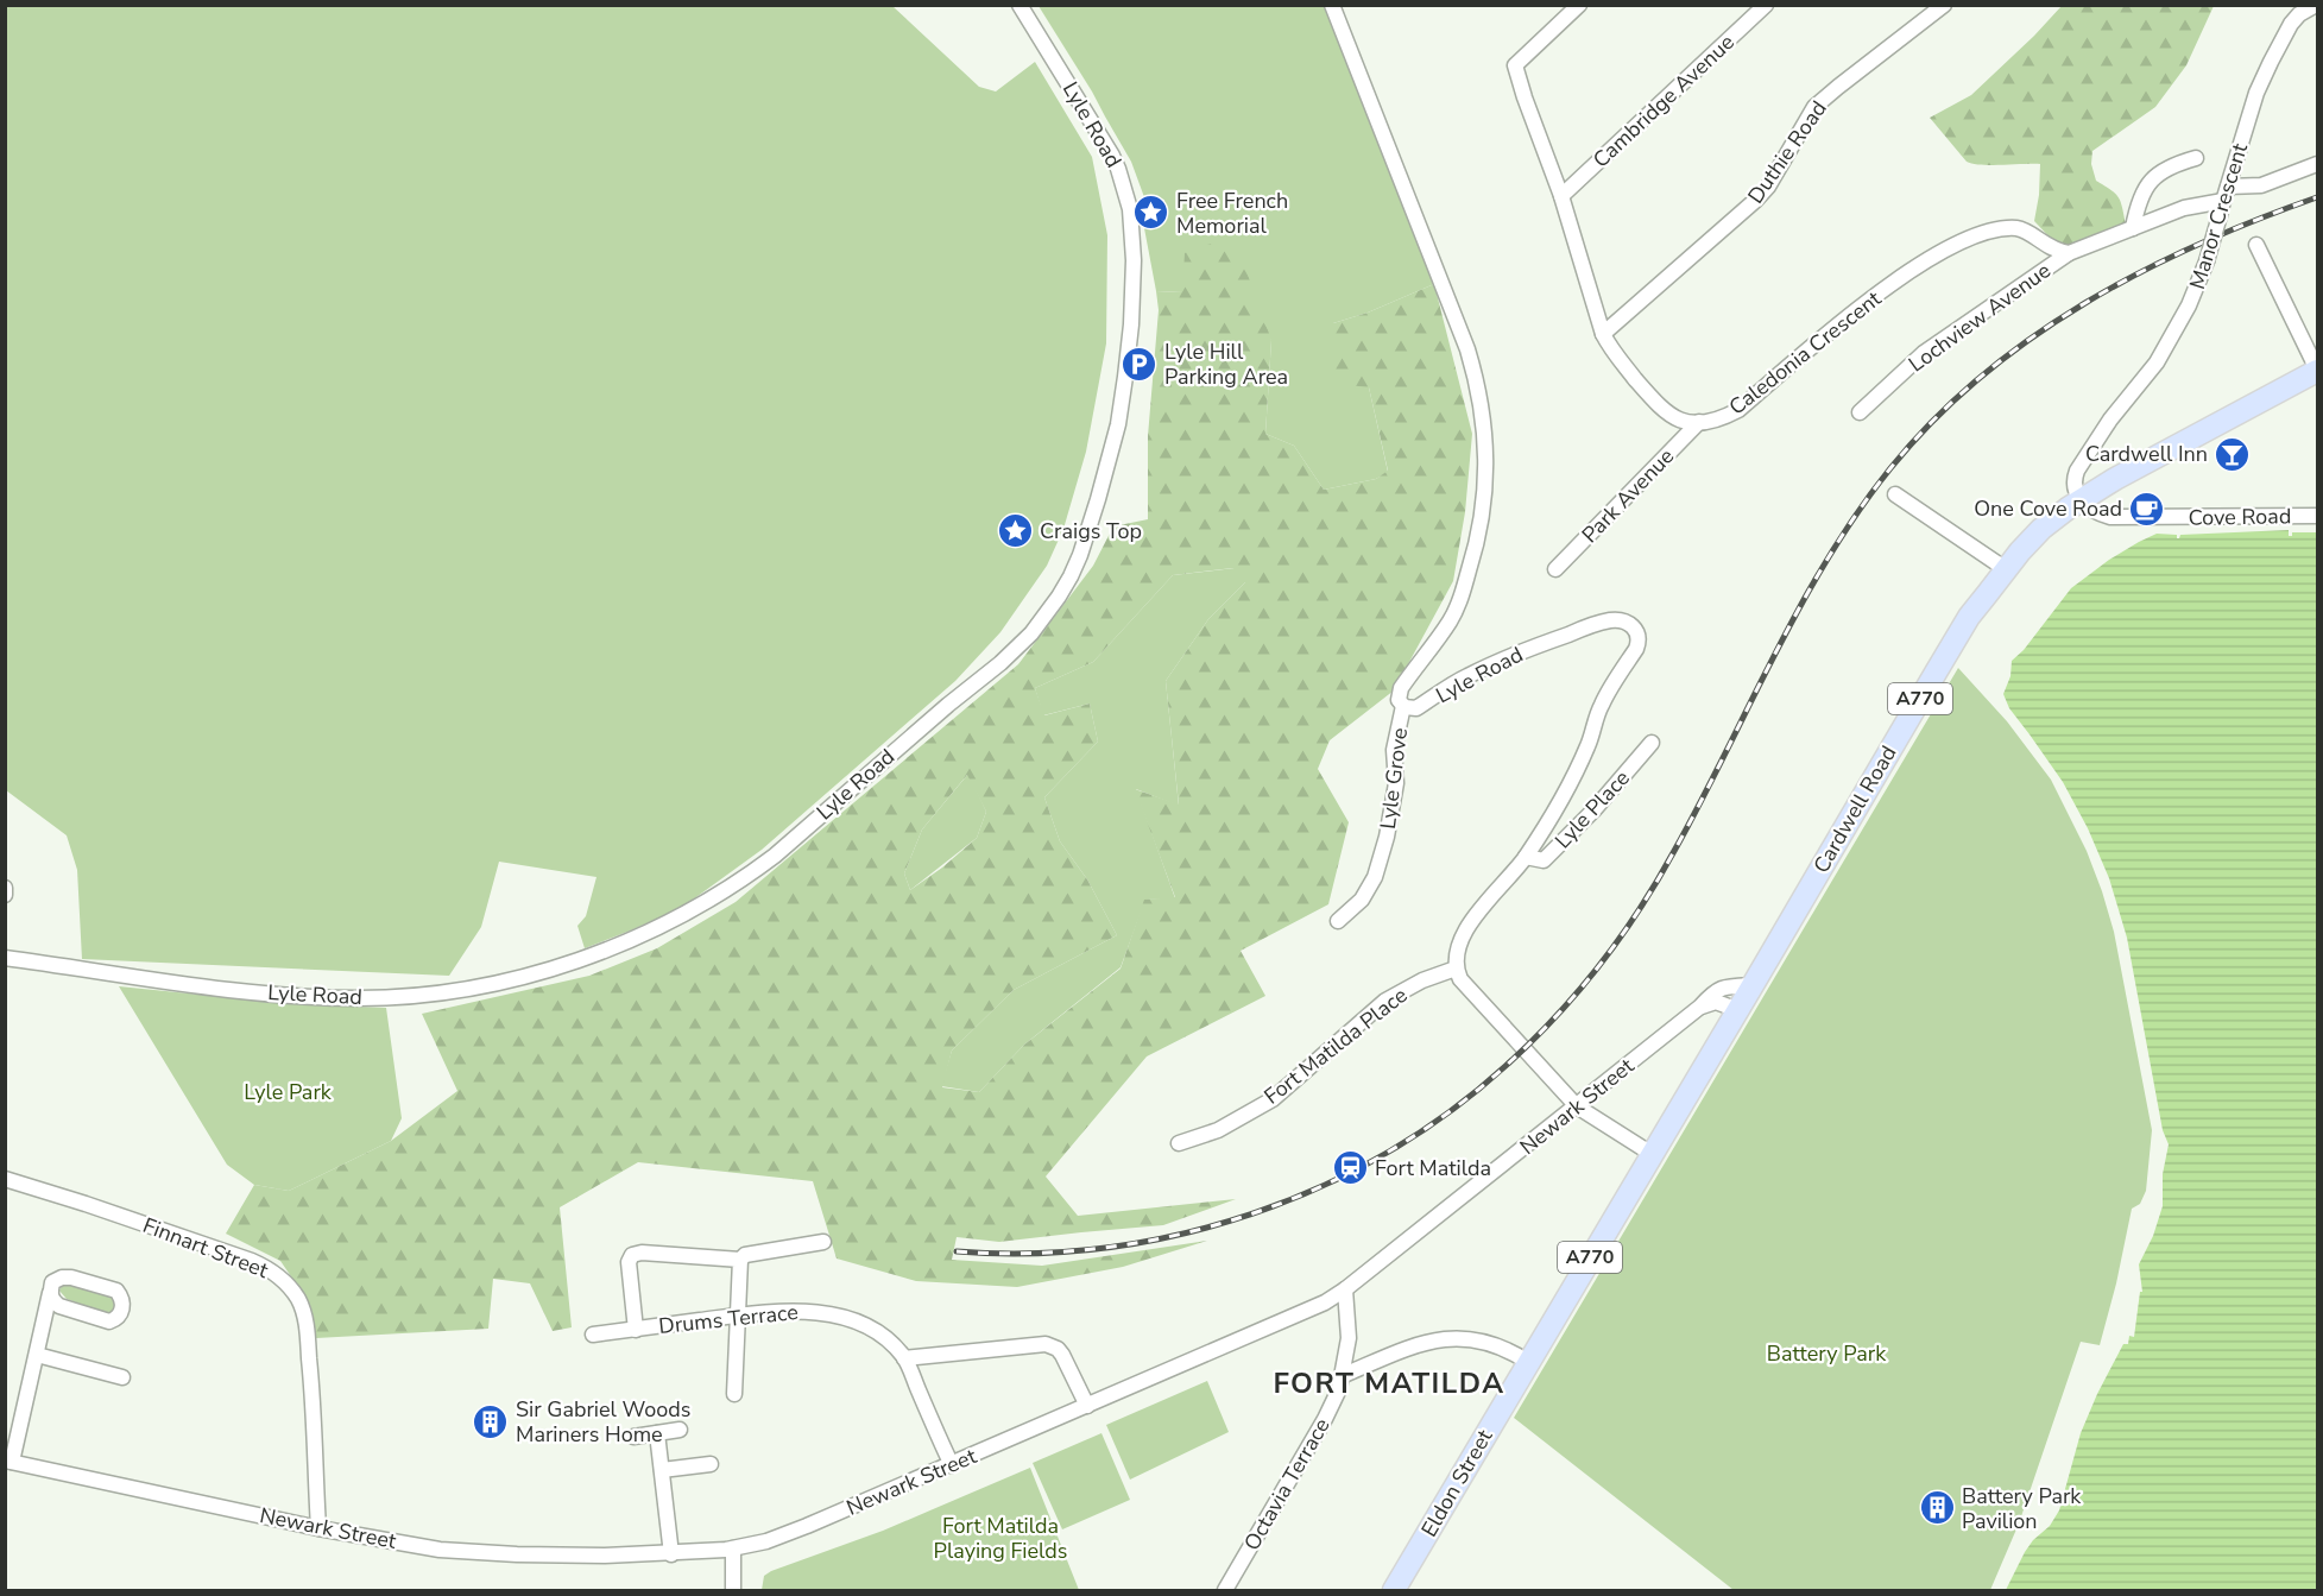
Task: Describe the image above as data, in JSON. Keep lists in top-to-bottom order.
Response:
{
  "streets": {
    "main road": ["A770", "Cardwell Road", "Eldon Street"],
    "street": [
      "Cambridge Avenue",
      "Lyle Road",
      "Duthie Road",
      "Manor Crescent",
      "Lochview Avenue",
      "Caledonia Crescent",
      "Park Avenue",
      "Cove Road",
      "Lyle Grove",
      "Lyle Place",
      "Fort Matilda Place",
      "Newark Street",
      "Finnart Street",
      "Drums Terrace",
      "Octavia Terrace"
    ]
  },
  "crossings": [
    ["Lyle Road", "Lyle Grove"],
    ["Lyle Road", "Lyle Place"],
    ["Lyle Road", "Fort Matilda Place"],
    ["Manor Crescent", "Cove Road"],
    ["Manor Crescent", "Cardwell Road"],
    ["Lochview Avenue", "Caledonia Crescent"],
    ["Caledonia Crescent", "Park Avenue"],
    ["Cove Road", "Cardwell Road"],
    ["Cardwell Road", "Newark Street"],
    ["Cardwell Road", "Eldon Street"],
    ["Newark Street", "Finnart Street"],
    ["Newark Street", "Drums Terrace"],
    ["Newark Street", "Octavia Terrace"]
  ],
  "districts": ["FORT MATILDA"],
  "parks": ["Lyle Park", "Battery Park", "Fort Matilda Playing Fields"],
  "places": {
    "place": ["Free French Memorial", "Craigs Top"],
    "parking": ["Lyle Hill Parking Area"],
    "bar": ["Cardwell Inn"],
    "cafe": ["One Cove Road"],
    "station": ["Fort Matilda"],
    "building": ["Sir Gabriel Woods Mariners Home", "Battery Park Pavilion"]
  }
}
